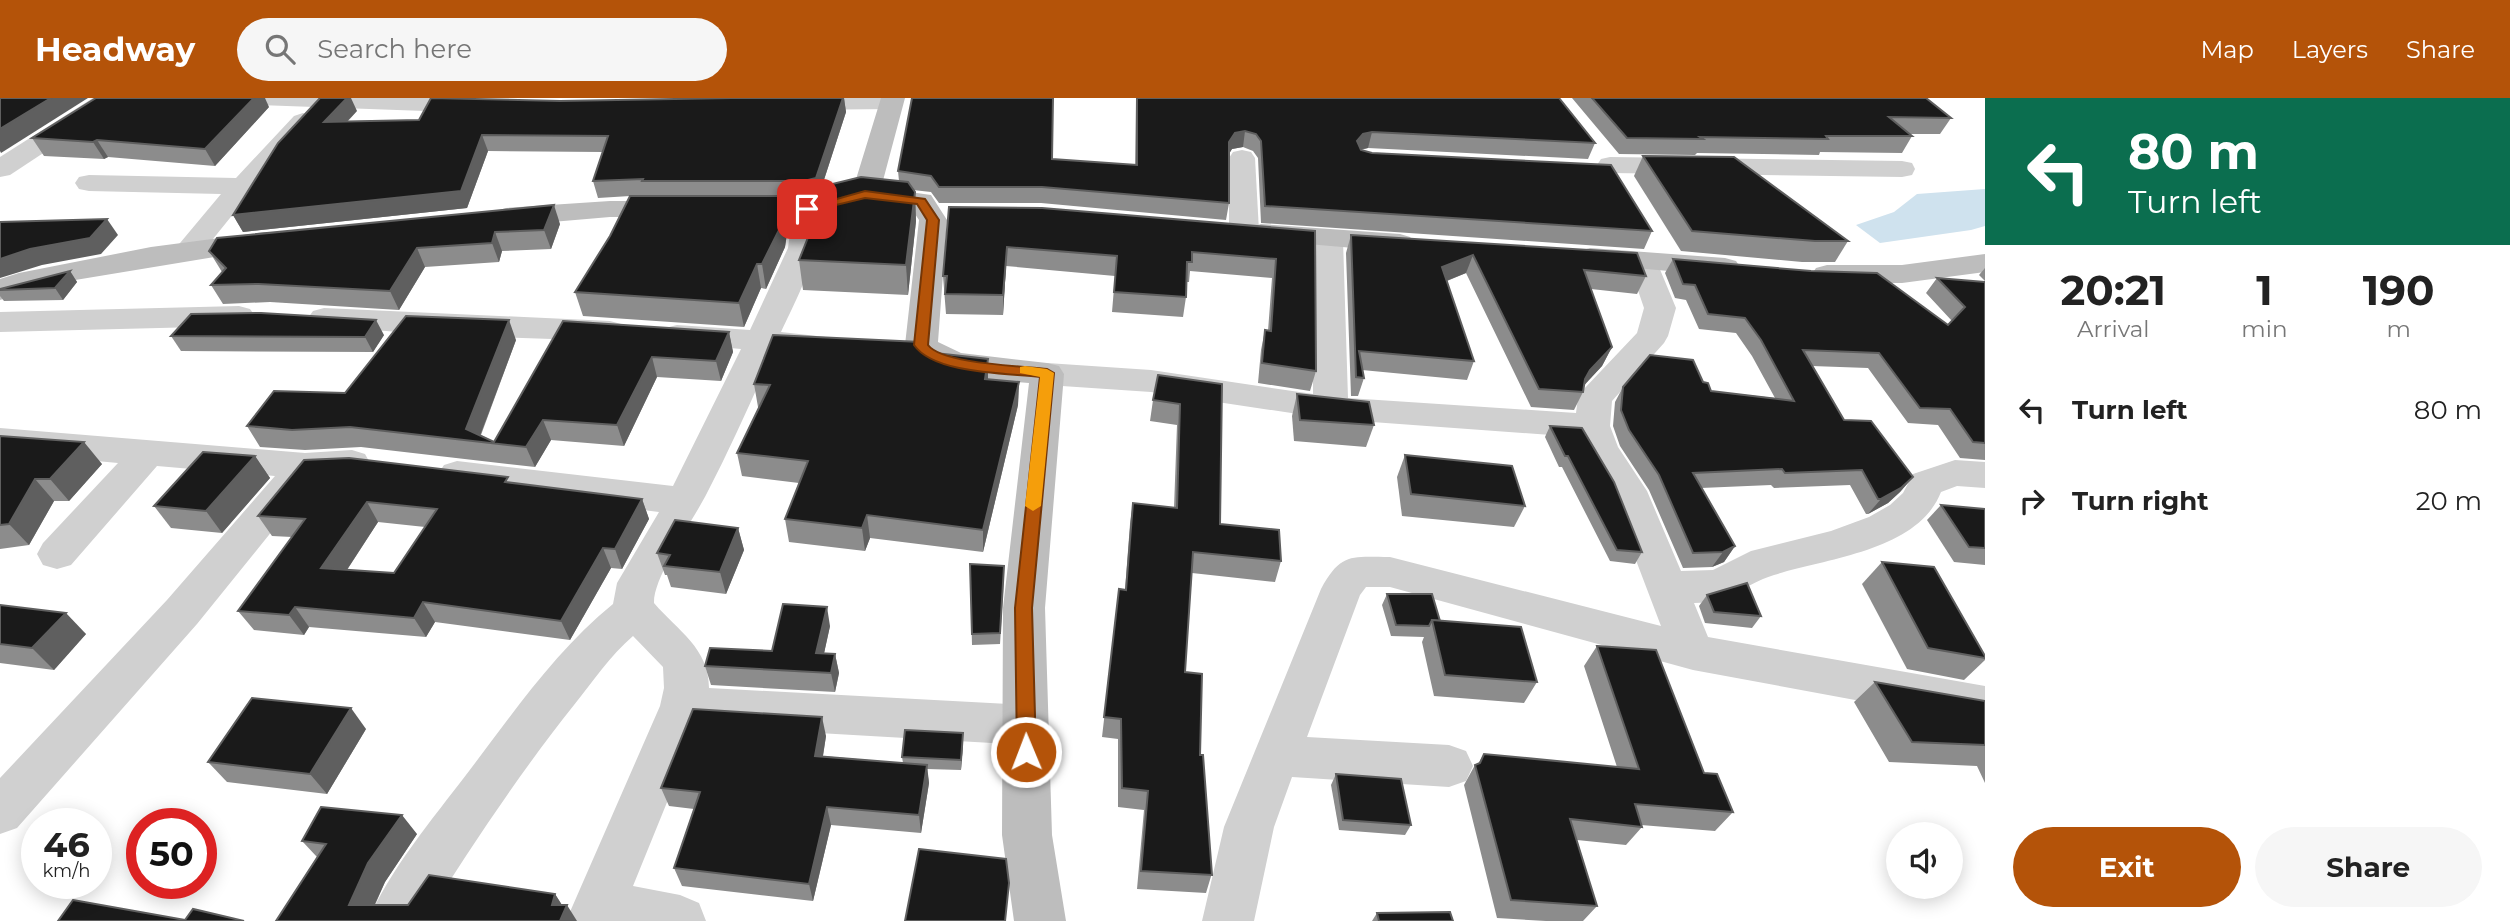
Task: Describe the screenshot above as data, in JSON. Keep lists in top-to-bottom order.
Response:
{
  "page": {
    "header": "Headway",
    "search": "Search here",
    "nav": ["Map", "Layers", "Share"],
    "turn": ["80 m", "Turn left"],
    "eta": [
      "20:21",
      "Arrival",
      "1",
      "min",
      "190",
      "m"
    ],
    "list": [
      {
        "name": "Turn left",
        "value": "80 m"
      },
      {
        "name": "Turn right",
        "value": "20 m"
      }
    ],
    "speed": "46 km/h",
    "limit": "50",
    "buttons": ["Exit", "Share"]
  }
}
